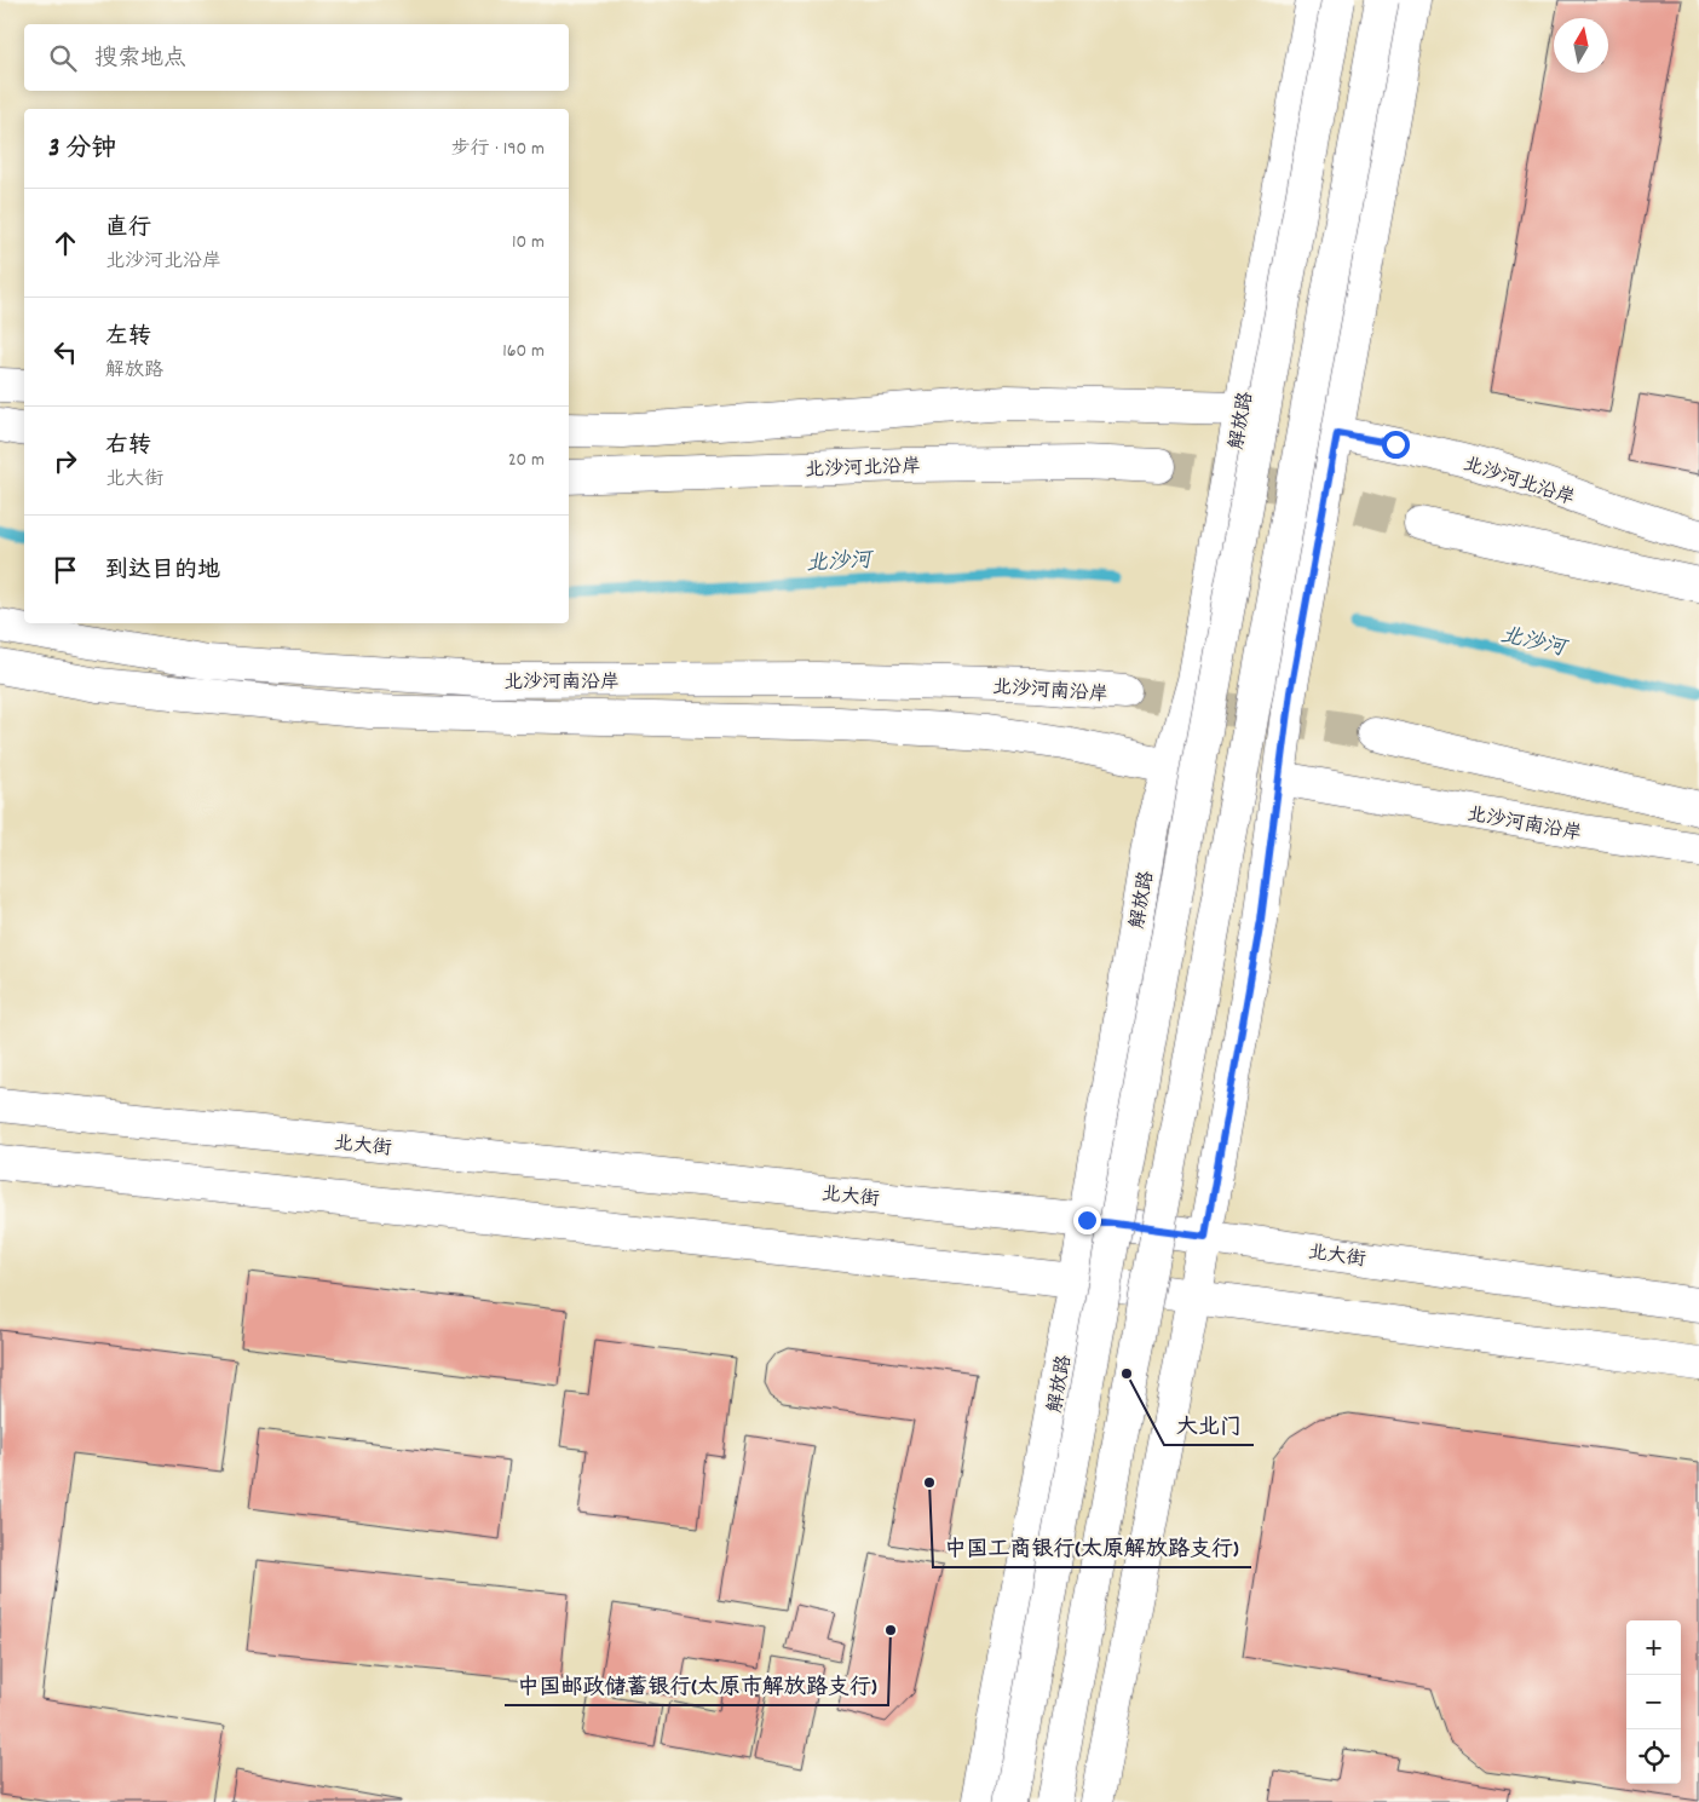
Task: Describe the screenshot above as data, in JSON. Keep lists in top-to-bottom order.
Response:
{
  "streets": {
    "main road": [
      "解放路",
      "北沙河北沿岸",
      "北沙河南沿岸",
      "北大街"
    ]
  },
  "crossings": [
    ["解放路", "北大街"]
  ],
  "water": ["北沙河"],
  "places": ["大北门", "中国工商银行(太原解放路支行)", "中国邮政储蓄银行(太原市解放路支行)"],
  "north": "top",
  "page": {
    "search": "搜索地点",
    "heading": ["3 分钟", "步行 · 190 m"],
    "list": [
      ["直行", "北沙河北沿岸", "10 m"],
      ["左转", "解放路", "160 m"],
      ["右转", "北大街", "20 m"],
      "到达目的地"
    ],
    "map_buttons": ["+", "−"]
  }
}
